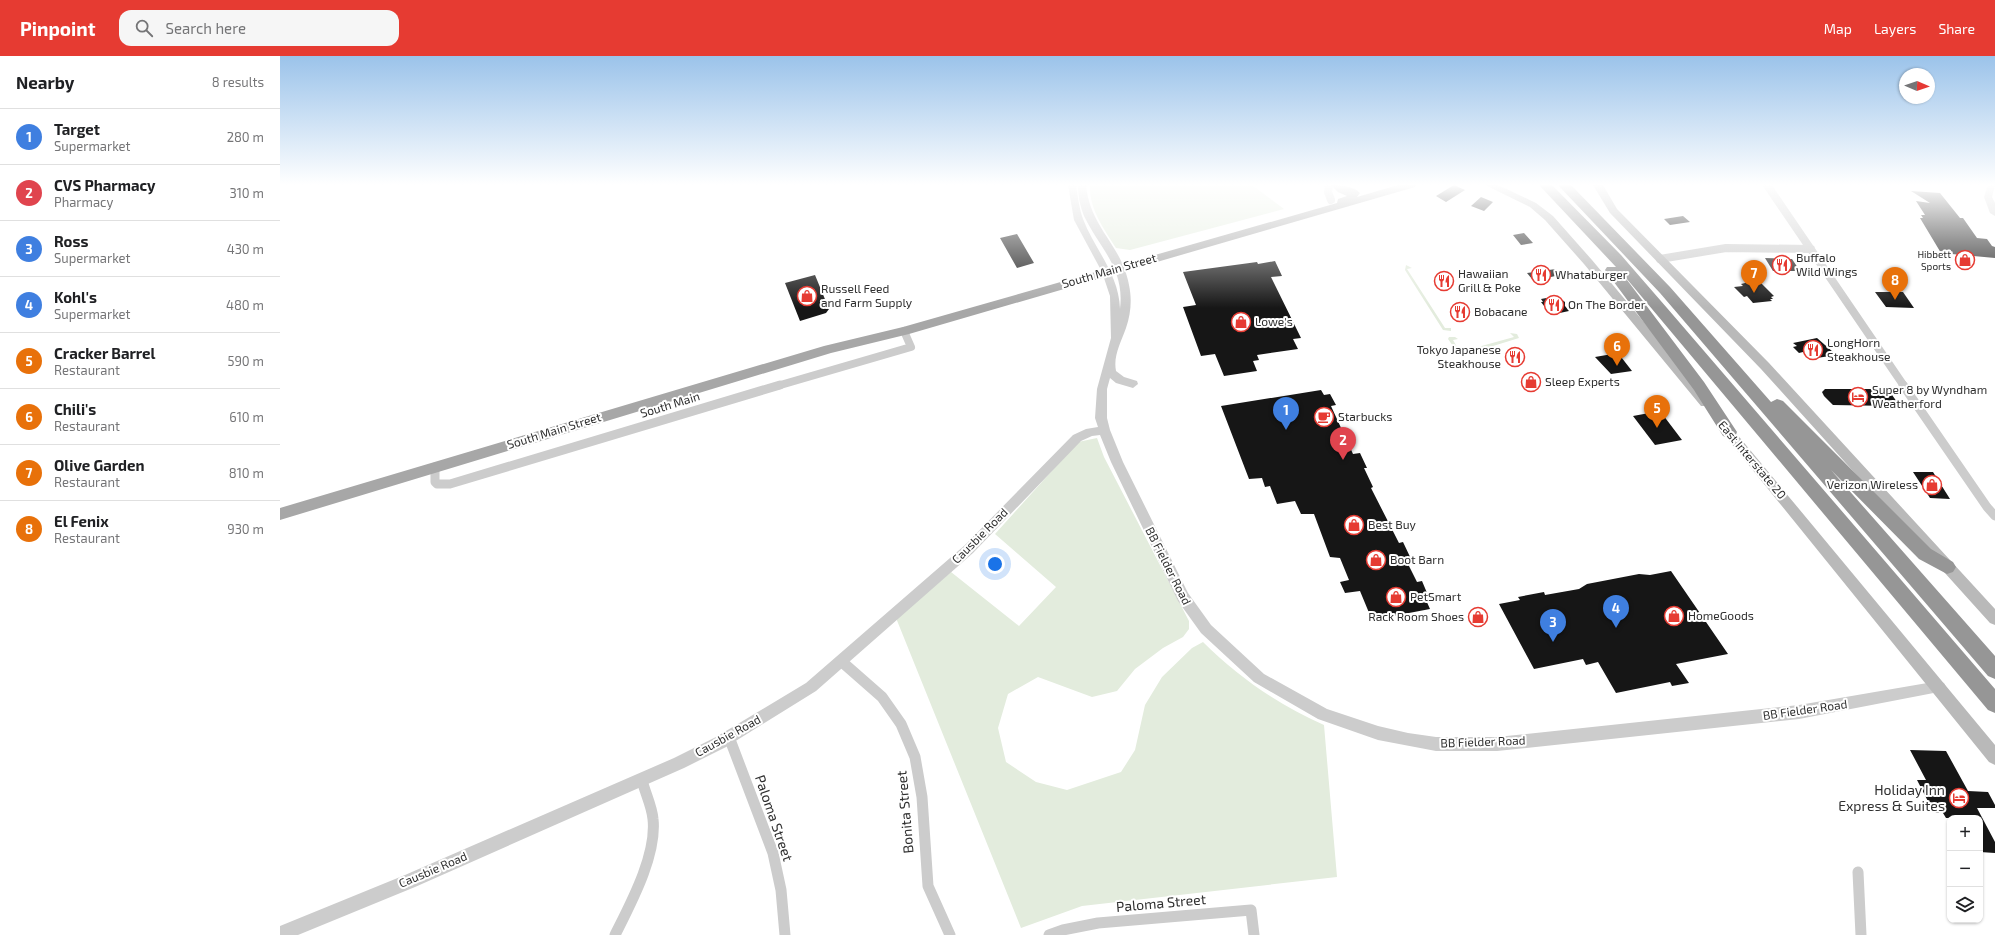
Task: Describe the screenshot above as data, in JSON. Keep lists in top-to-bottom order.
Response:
{
  "streets": {
    "main road": ["South Main Street", "East Interstate 20"],
    "street": [
      "South Main",
      "Causbie Road",
      "BB Fielder Road",
      "Bonita Street",
      "Paloma Street"
    ]
  },
  "crossings": [
    ["South Main Street", "South Main"],
    ["South Main Street", "BB Fielder Road"],
    ["East Interstate 20", "BB Fielder Road"],
    ["Causbie Road", "BB Fielder Road"],
    ["Causbie Road", "Bonita Street"],
    ["Causbie Road", "Paloma Street"]
  ],
  "places": {
    "shop": [
      "Hibbett Sports",
      "Russell Feed and Farm Supply",
      "Lowe's",
      "Sleep Experts",
      "Verizon Wireless",
      "Best Buy",
      "Boot Barn",
      "PetSmart",
      "HomeGoods",
      "Rack Room Shoes"
    ],
    "restaurant": [
      "Buffalo Wild Wings",
      "Whataburger",
      "Hawaiian Grill & Poke",
      "On The Border",
      "Bobacane",
      "LongHorn Steakhouse",
      "Tokyo Japanese Steakhouse"
    ],
    "hotel": ["Super 8 by Wyndham Weatherford", "Holiday Inn Express & Suites"],
    "cafe": ["Starbucks"]
  },
  "north": "right",
  "page": {
    "header": "Pinpoint",
    "search": "Search here",
    "nav": ["Map", "Layers", "Share"],
    "heading": ["Nearby", "8 results"],
    "list": [
      {
        "mark": "1",
        "name": "Target",
        "note": "Supermarket",
        "value": "280 m"
      },
      {
        "mark": "2",
        "name": "CVS Pharmacy",
        "note": "Pharmacy",
        "value": "310 m"
      },
      {
        "mark": "3",
        "name": "Ross",
        "note": "Supermarket",
        "value": "430 m"
      },
      {
        "mark": "4",
        "name": "Kohl's",
        "note": "Supermarket",
        "value": "480 m"
      },
      {
        "mark": "5",
        "name": "Cracker Barrel",
        "note": "Restaurant",
        "value": "590 m"
      },
      {
        "mark": "6",
        "name": "Chili's",
        "note": "Restaurant",
        "value": "610 m"
      },
      {
        "mark": "7",
        "name": "Olive Garden",
        "note": "Restaurant",
        "value": "810 m"
      },
      {
        "mark": "8",
        "name": "El Fenix",
        "note": "Restaurant",
        "value": "930 m"
      }
    ],
    "pins": [
      "7",
      "8",
      "6",
      "5",
      "1",
      "2",
      "4",
      "3"
    ],
    "map_buttons": ["+", "−"]
  }
}
